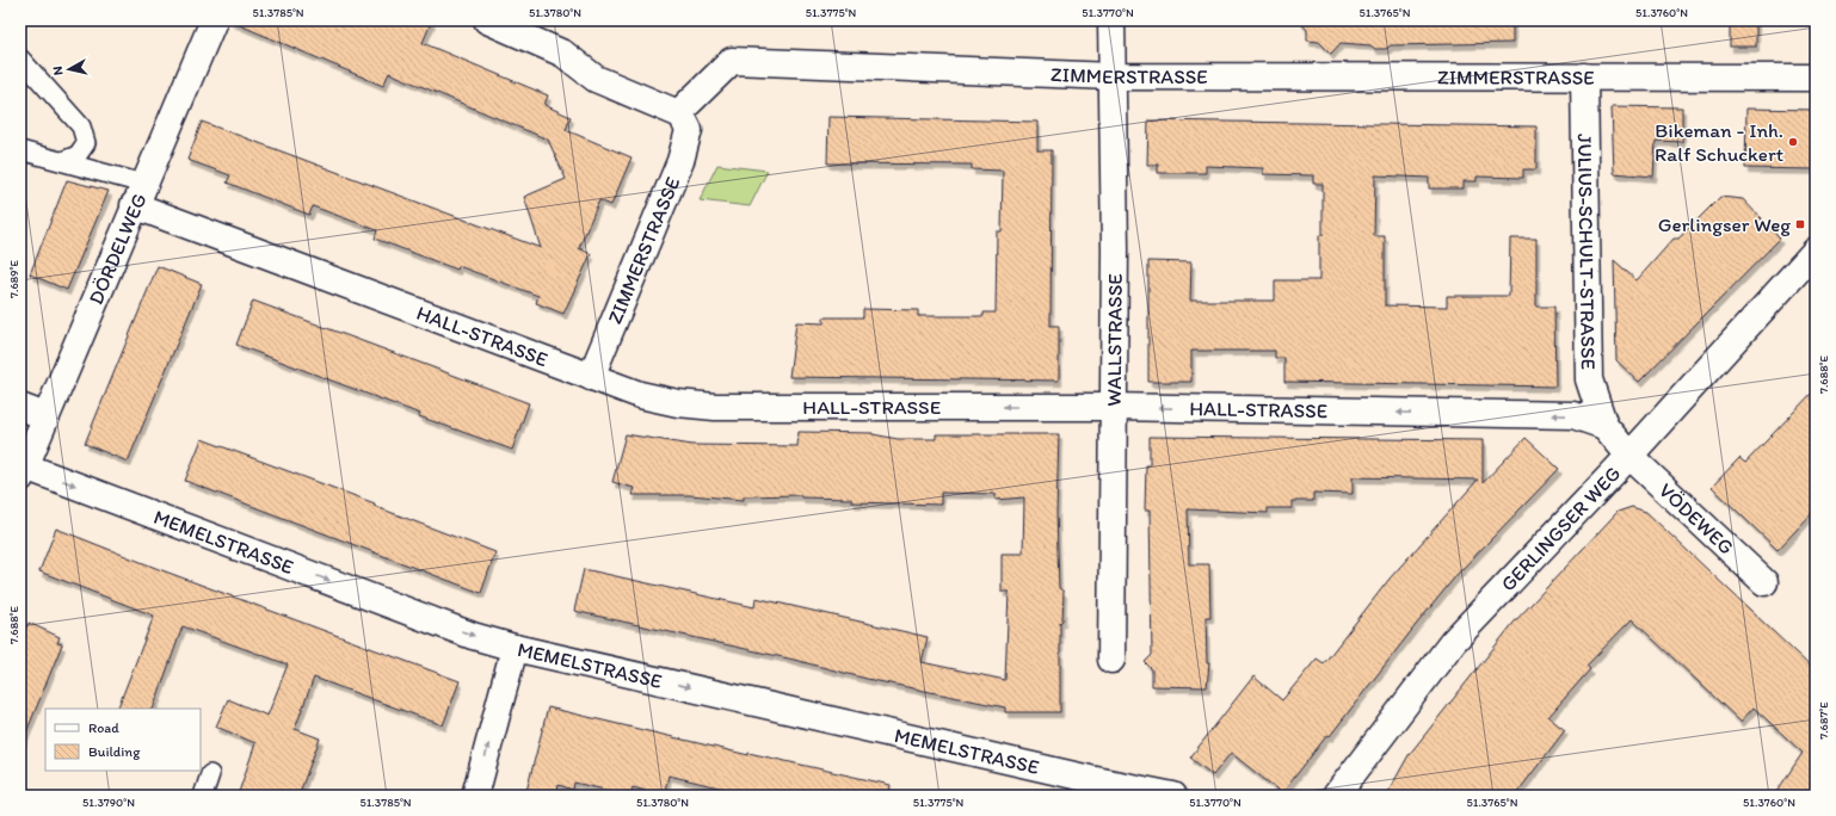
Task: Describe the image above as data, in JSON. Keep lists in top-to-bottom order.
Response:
{
  "streets": {
    "street": [
      "ZIMMERSTRASSE",
      "DÖRDELWEG",
      "JULIUS-SCHULT-STRASSE",
      "HALL-STRASSE",
      "WALLSTRASSE",
      "VÖDEWEG",
      "GERLINGSER WEG",
      "MEMELSTRASSE"
    ]
  },
  "crossings": [
    ["ZIMMERSTRASSE", "JULIUS-SCHULT-STRASSE"],
    ["ZIMMERSTRASSE", "HALL-STRASSE"],
    ["ZIMMERSTRASSE", "WALLSTRASSE"],
    ["DÖRDELWEG", "HALL-STRASSE"],
    ["DÖRDELWEG", "MEMELSTRASSE"],
    ["JULIUS-SCHULT-STRASSE", "HALL-STRASSE"],
    ["HALL-STRASSE", "WALLSTRASSE"],
    ["VÖDEWEG", "GERLINGSER WEG"]
  ],
  "one_way": ["HALL-STRASSE", "MEMELSTRASSE"],
  "places": {
    "other": ["Bikeman - Inh. Ralf Schuckert"],
    "transit": ["Gerlingser Weg"]
  },
  "legend": ["Road", "Building"],
  "north": "left",
  "coordinates": [
    "51.3785°N",
    "51.3780°N",
    "51.3775°N",
    "51.3770°N",
    "51.3765°N",
    "51.3760°N",
    "7.689°E",
    "7.688°E",
    "7.687°E",
    "51.3790°N"
  ]
}
